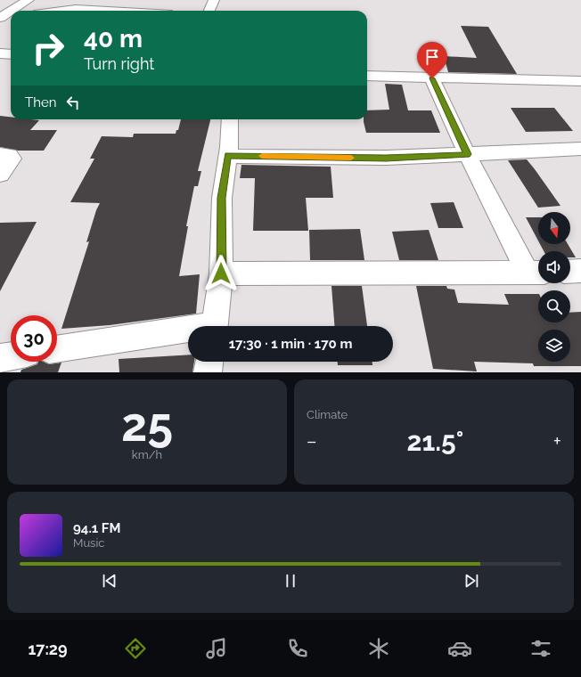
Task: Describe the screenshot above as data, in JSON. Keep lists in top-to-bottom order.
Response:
{
  "north": "bottom",
  "page": {
    "turn": ["40 m", "Turn right"],
    "then": "Then",
    "limit": "30",
    "trip": "17:30 · 1 min · 170 m",
    "tile": [
      ["25", "km/h"],
      "Climate"
    ],
    "heat": ["−", "21.5°", "+"],
    "song": ["94.1 FM", "Music"],
    "tabs": "17:29"
  }
}
